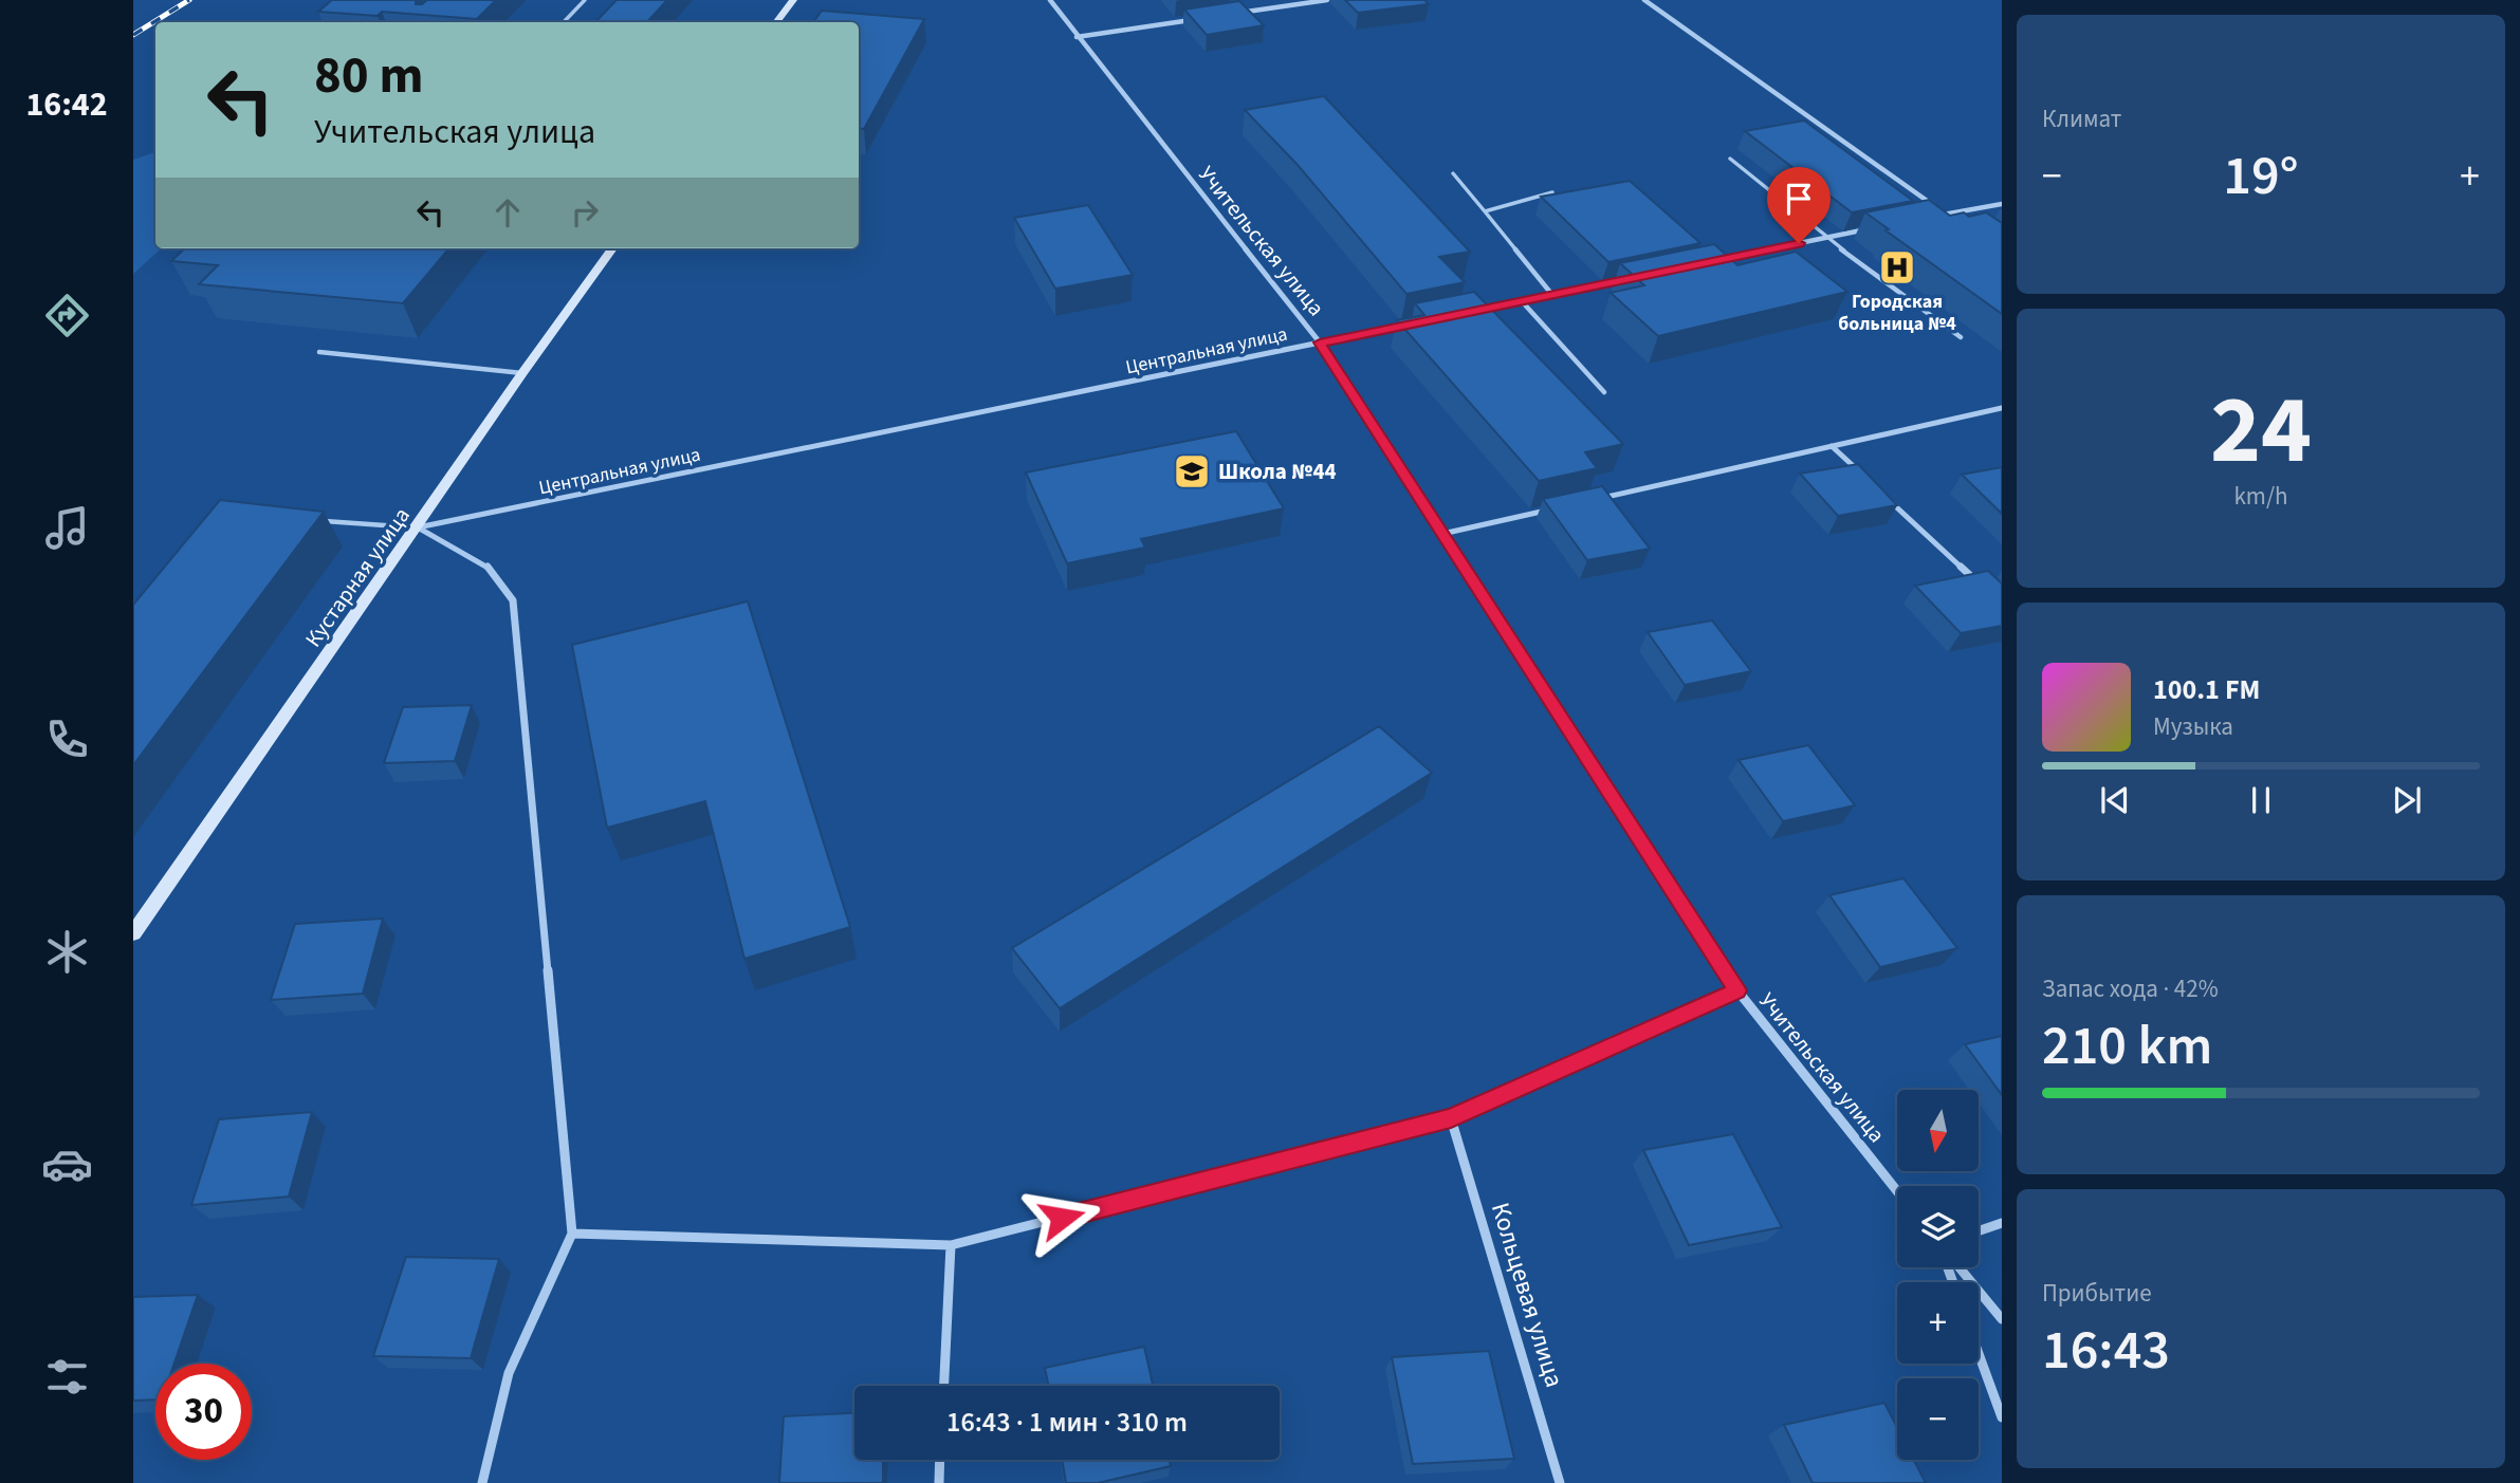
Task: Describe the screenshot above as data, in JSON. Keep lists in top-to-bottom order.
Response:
{
  "streets": {
    "main road": ["Кустарная улица"],
    "street": ["Учительская улица", "Центральная улица", "Кольцевая улица"]
  },
  "crossings": [
    ["Учительская улица", "Центральная улица"],
    ["Центральная улица", "Кустарная улица"]
  ],
  "places": {
    "hospital": ["Городская больница №4"],
    "school or university": ["Школа №44"]
  },
  "north": "bottom",
  "page": {
    "tabs": "16:42",
    "tile": [
      "Климат",
      ["24", "km/h"],
      ["Запас хода · 42%", "210 km"],
      ["Прибытие", "16:43"]
    ],
    "turn": ["80 m", "Учительская улица"],
    "heat": ["−", "19°", "+"],
    "song": ["100.1 FM", "Музыка"],
    "map_buttons": ["+", "−"],
    "limit": "30",
    "trip": "16:43 · 1 мин · 310 m"
  }
}
